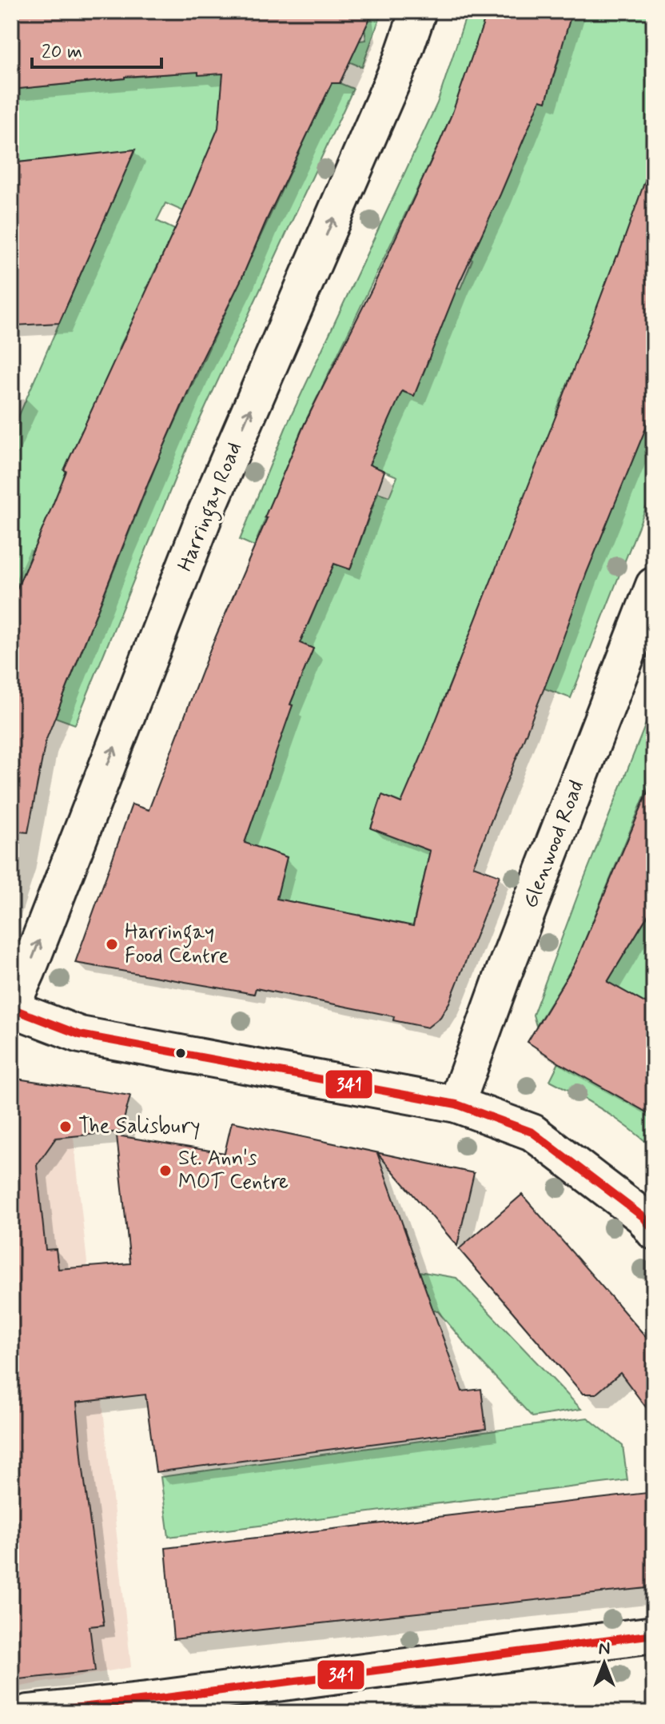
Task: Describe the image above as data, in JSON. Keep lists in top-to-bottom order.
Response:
{
  "streets": {
    "street": ["Harringay Road", "Glenwood Road"]
  },
  "one_way": ["Harringay Road"],
  "places": ["Harringay Food Centre", "The Salisbury", "St. Ann's MOT Centre"],
  "lines": ["transit line 341"],
  "scale_bar": "20 m",
  "north": "top"
}
